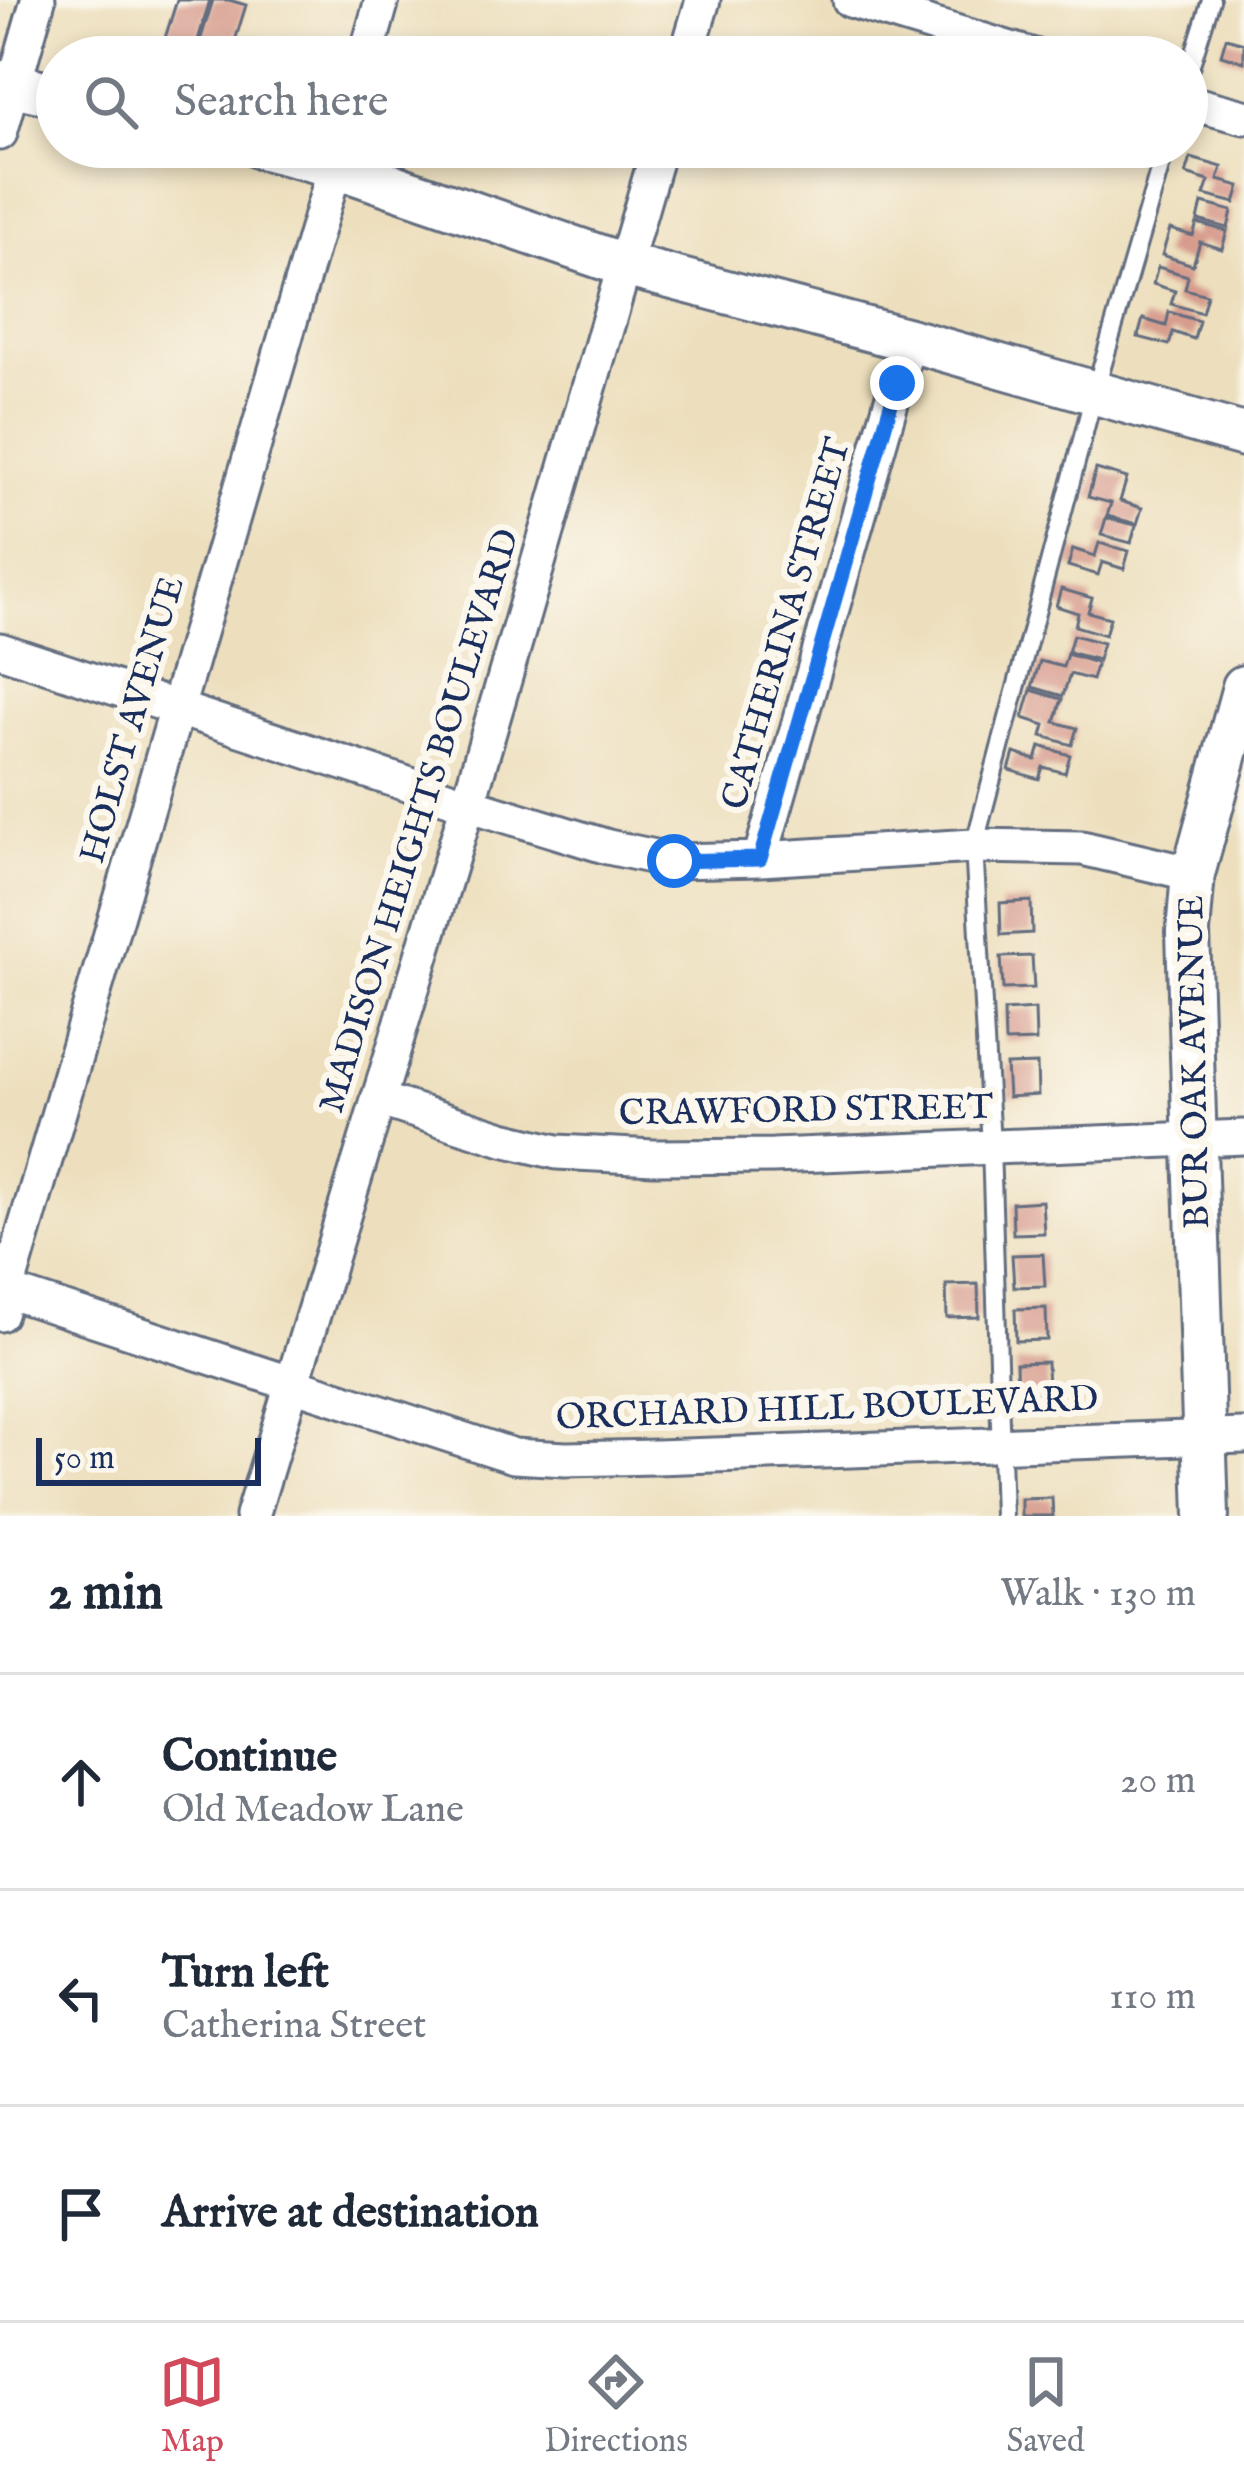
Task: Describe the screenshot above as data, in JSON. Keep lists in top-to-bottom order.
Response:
{
  "streets": {
    "street": [
      "CATHERINA STREET",
      "HOLST AVENUE",
      "MADISON HEIGHTS BOULEVARD",
      "BUR OAK AVENUE",
      "CRAWFORD STREET",
      "ORCHARD HILL BOULEVARD"
    ]
  },
  "crossings": [
    ["HOLST AVENUE", "ORCHARD HILL BOULEVARD"],
    ["MADISON HEIGHTS BOULEVARD", "CRAWFORD STREET"],
    ["MADISON HEIGHTS BOULEVARD", "ORCHARD HILL BOULEVARD"],
    ["BUR OAK AVENUE", "CRAWFORD STREET"],
    ["BUR OAK AVENUE", "ORCHARD HILL BOULEVARD"]
  ],
  "scale_bar": "50 m",
  "page": {
    "search": "Search here",
    "scale": "50 m",
    "heading": ["2 min", "Walk · 130 m"],
    "list": [
      ["Continue", "Old Meadow Lane", "20 m"],
      ["Turn left", "Catherina Street", "110 m"],
      "Arrive at destination"
    ],
    "nav": ["Map", "Directions", "Saved"]
  }
}
